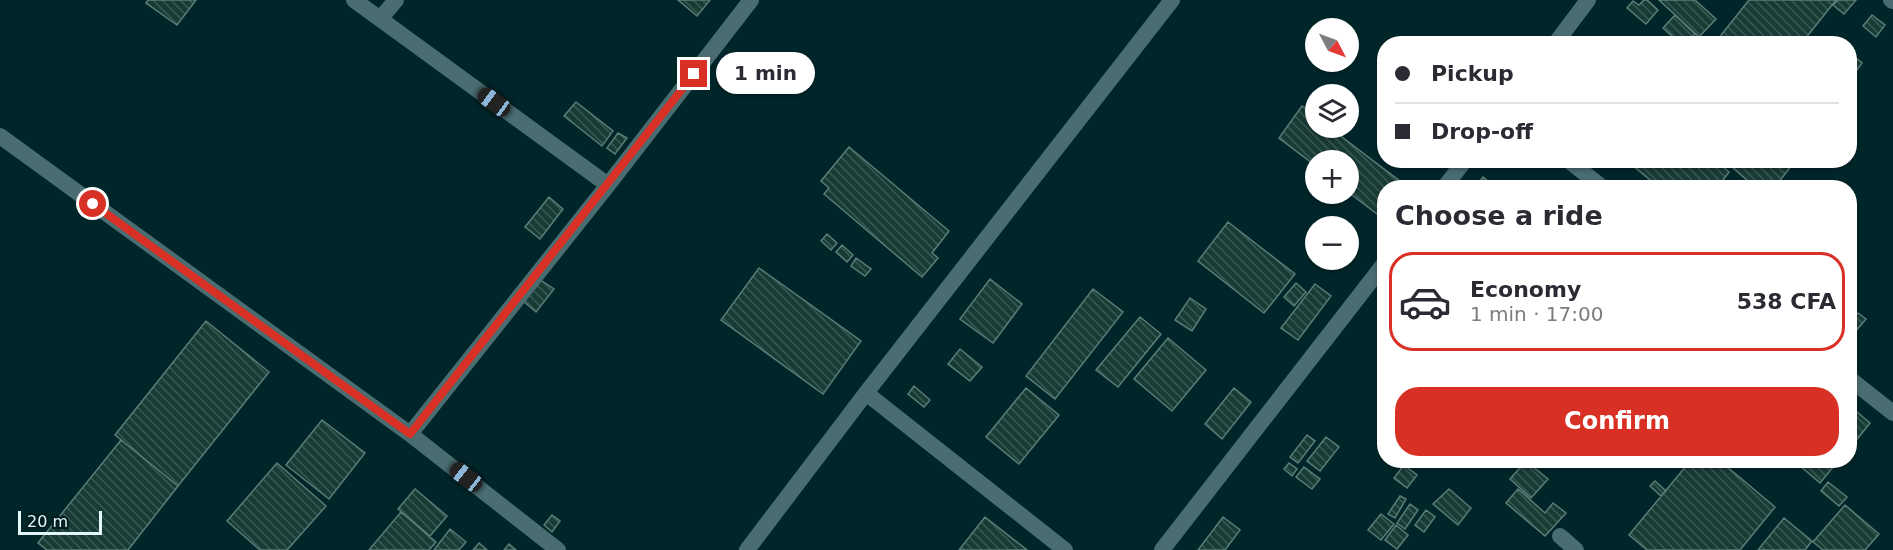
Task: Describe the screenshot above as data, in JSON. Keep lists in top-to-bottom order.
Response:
{
  "scale_bar": "20 m",
  "north": "bottom right",
  "page": {
    "map_buttons": ["+", "−"],
    "banner": ["Pickup", "Drop-off"],
    "bubble": "1 min",
    "heading": "Choose a ride",
    "list": [
      {
        "name": "Economy",
        "note": "1 min · 17:00",
        "value": "538 CFA"
      }
    ],
    "buttons": "Confirm",
    "scale": "20 m"
  }
}
